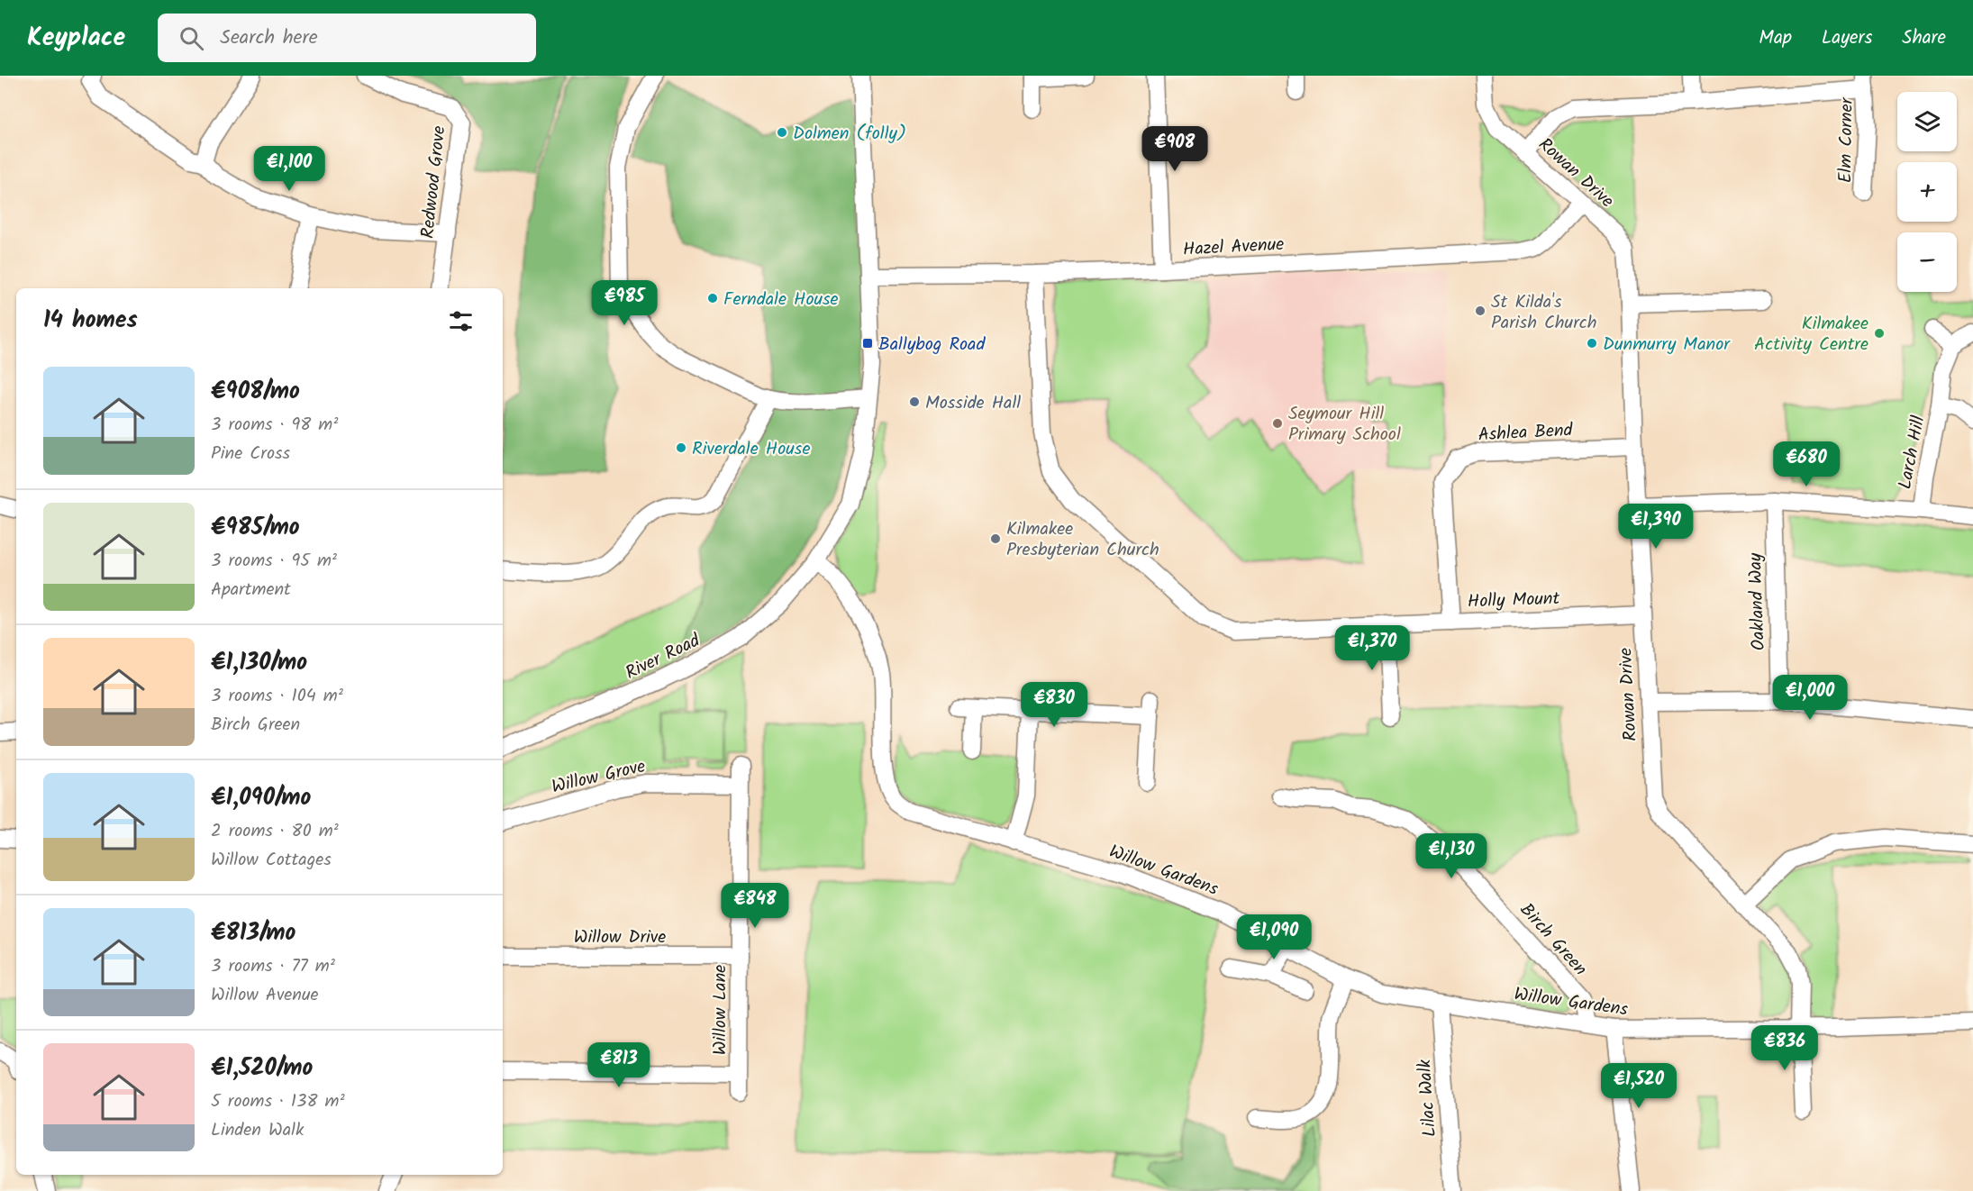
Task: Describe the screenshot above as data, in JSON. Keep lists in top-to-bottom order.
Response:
{
  "streets": {
    "street": [
      "Elm Corner",
      "Rowan Drive",
      "Redwood Grove",
      "Hazel Avenue",
      "Ashlea Bend",
      "Larch Hill",
      "Holly Mount",
      "Oakland Way",
      "River Road",
      "Willow Grove",
      "Willow Gardens",
      "Willow Drive",
      "Birch Green",
      "Willow Lane",
      "Lilac Walk"
    ]
  },
  "crossings": [
    ["Elm Corner", "Rowan Drive"],
    ["Rowan Drive", "Hazel Avenue"],
    ["Rowan Drive", "Ashlea Bend"],
    ["Rowan Drive", "Holly Mount"],
    ["Rowan Drive", "Willow Gardens"],
    ["Hazel Avenue", "Holly Mount"],
    ["Ashlea Bend", "Holly Mount"],
    ["River Road", "Willow Gardens"],
    ["Willow Grove", "Willow Lane"],
    ["Willow Gardens", "Birch Green"],
    ["Willow Gardens", "Lilac Walk"],
    ["Willow Drive", "Willow Lane"]
  ],
  "places": {
    "other": [
      "Dolmen (folly)",
      "Ferndale House",
      "St Kilda's Parish Church",
      "Kilmakee Activity Centre",
      "Dunmurry Manor",
      "Mosside Hall",
      "Seymour Hill Primary School",
      "Riverdale House",
      "Kilmakee Presbyterian Church"
    ],
    "transit": ["Ballybog Road"]
  },
  "page": {
    "header": "Keyplace",
    "search": "Search here",
    "nav": ["Map", "Layers", "Share"],
    "map_buttons": ["+", "−"],
    "price": [
      "€908",
      "€1,100",
      "€985",
      "€680",
      "€1,390",
      "€1,370",
      "€1,000",
      "€830",
      "€1,130",
      "€848",
      "€1,090",
      "€836",
      "€813",
      "€1,520"
    ],
    "heading": "14 homes",
    "list": [
      {
        "name": "€908/mo",
        "note": "3 rooms · 98 m² · Pine Cross"
      },
      {
        "name": "€985/mo",
        "note": "3 rooms · 95 m² · Apartment"
      },
      {
        "name": "€1,130/mo",
        "note": "3 rooms · 104 m² · Birch Green"
      },
      {
        "name": "€1,090/mo",
        "note": "2 rooms · 80 m² · Willow Cottages"
      },
      {
        "name": "€813/mo",
        "note": "3 rooms · 77 m² · Willow Avenue"
      },
      {
        "name": "€1,520/mo",
        "note": "5 rooms · 138 m² · Linden Walk"
      }
    ]
  }
}
